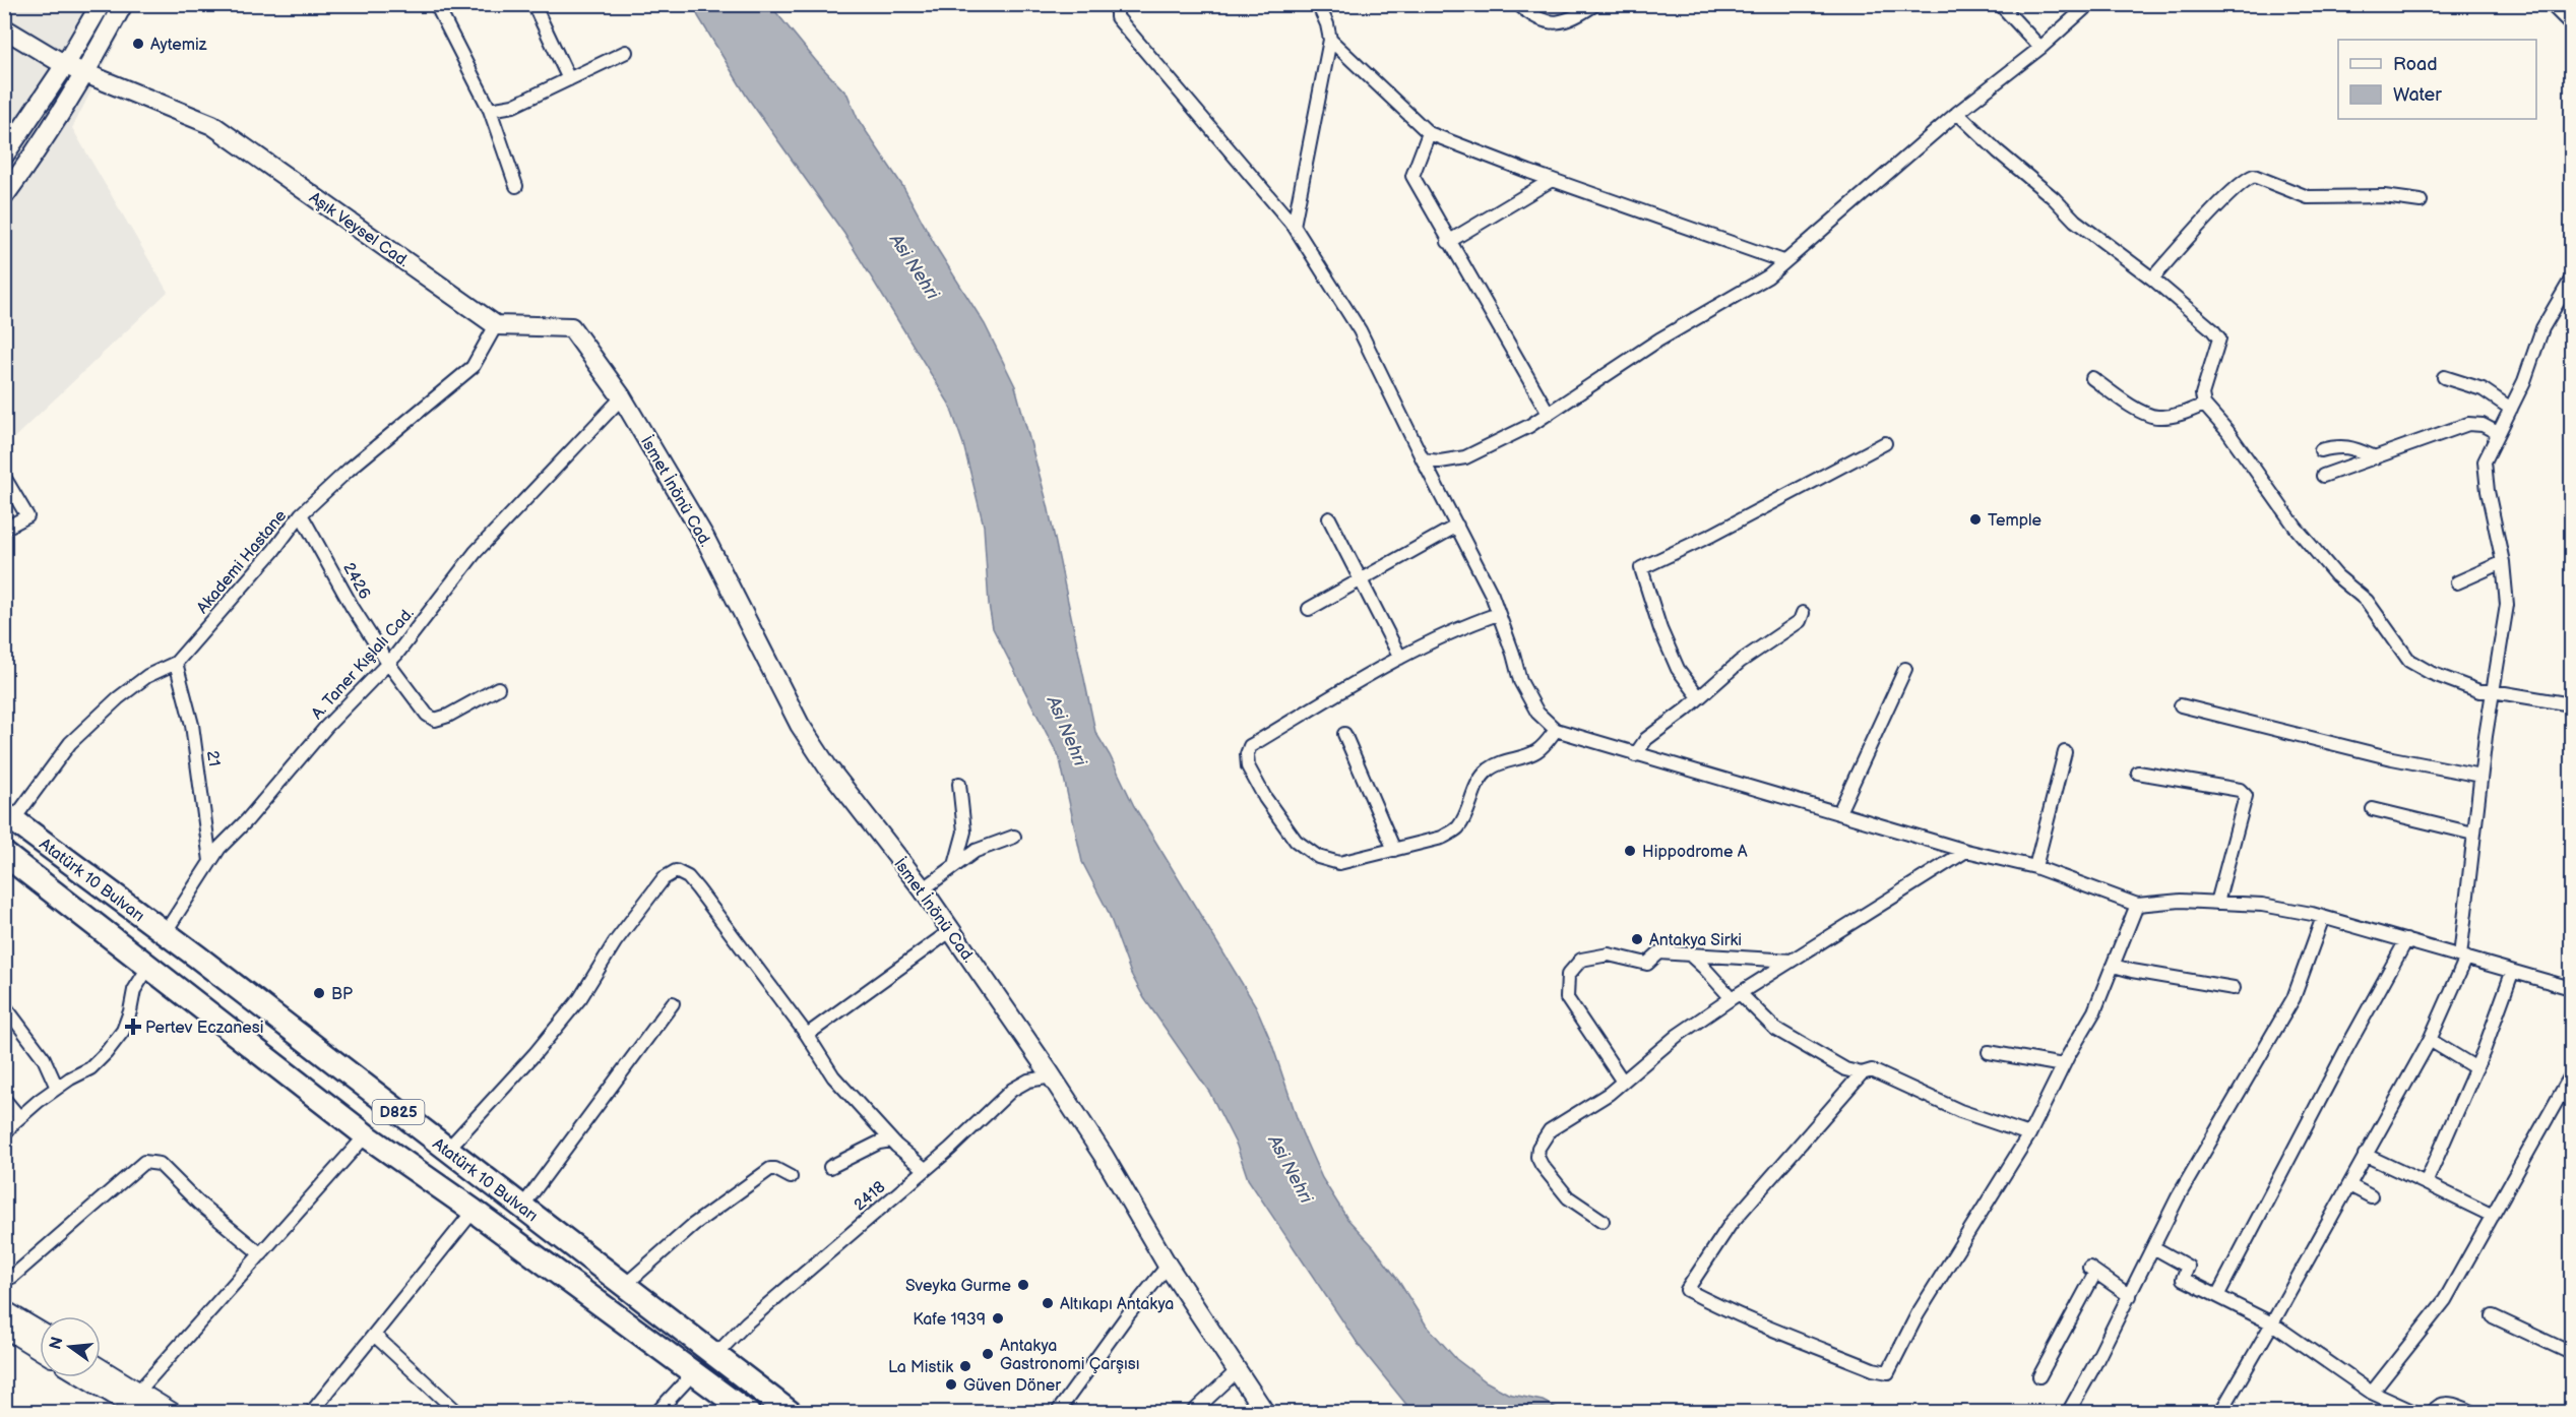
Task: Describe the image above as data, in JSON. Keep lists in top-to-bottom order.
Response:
{
  "streets": {
    "highway": ["Atatürk 10 Bulvarı", "D825"],
    "street": [
      "Aşık Veysel Cad.",
      "İsmet İnönü Cad.",
      "Akademi Hastane",
      "2426",
      "A. Taner Kışlalı Cad.",
      "21",
      "2418"
    ]
  },
  "crossings": [
    ["Aşık Veysel Cad.", "Akademi Hastane"],
    ["İsmet İnönü Cad.", "A. Taner Kışlalı Cad."],
    ["İsmet İnönü Cad.", "2418"],
    ["Akademi Hastane", "2426"],
    ["Akademi Hastane", "21"],
    ["Akademi Hastane", "Atatürk 10 Bulvarı"],
    ["2426", "A. Taner Kışlalı Cad."],
    ["A. Taner Kışlalı Cad.", "21"],
    ["A. Taner Kışlalı Cad.", "Atatürk 10 Bulvarı"],
    ["Atatürk 10 Bulvarı", "2418"]
  ],
  "water": ["Asi Nehri"],
  "places": {
    "other": [
      "Aytemiz",
      "Temple",
      "Hippodrome A",
      "Antakya Sirki",
      "BP",
      "Sveyka Gurme",
      "Altıkapı Antakya",
      "Kafe 1939",
      "Antakya Gastronomi Çarşısı",
      "La Mistik",
      "Güven Döner"
    ],
    "health": ["Pertev Eczanesi"]
  },
  "legend": ["Road", "Water"],
  "north": "left"
}
